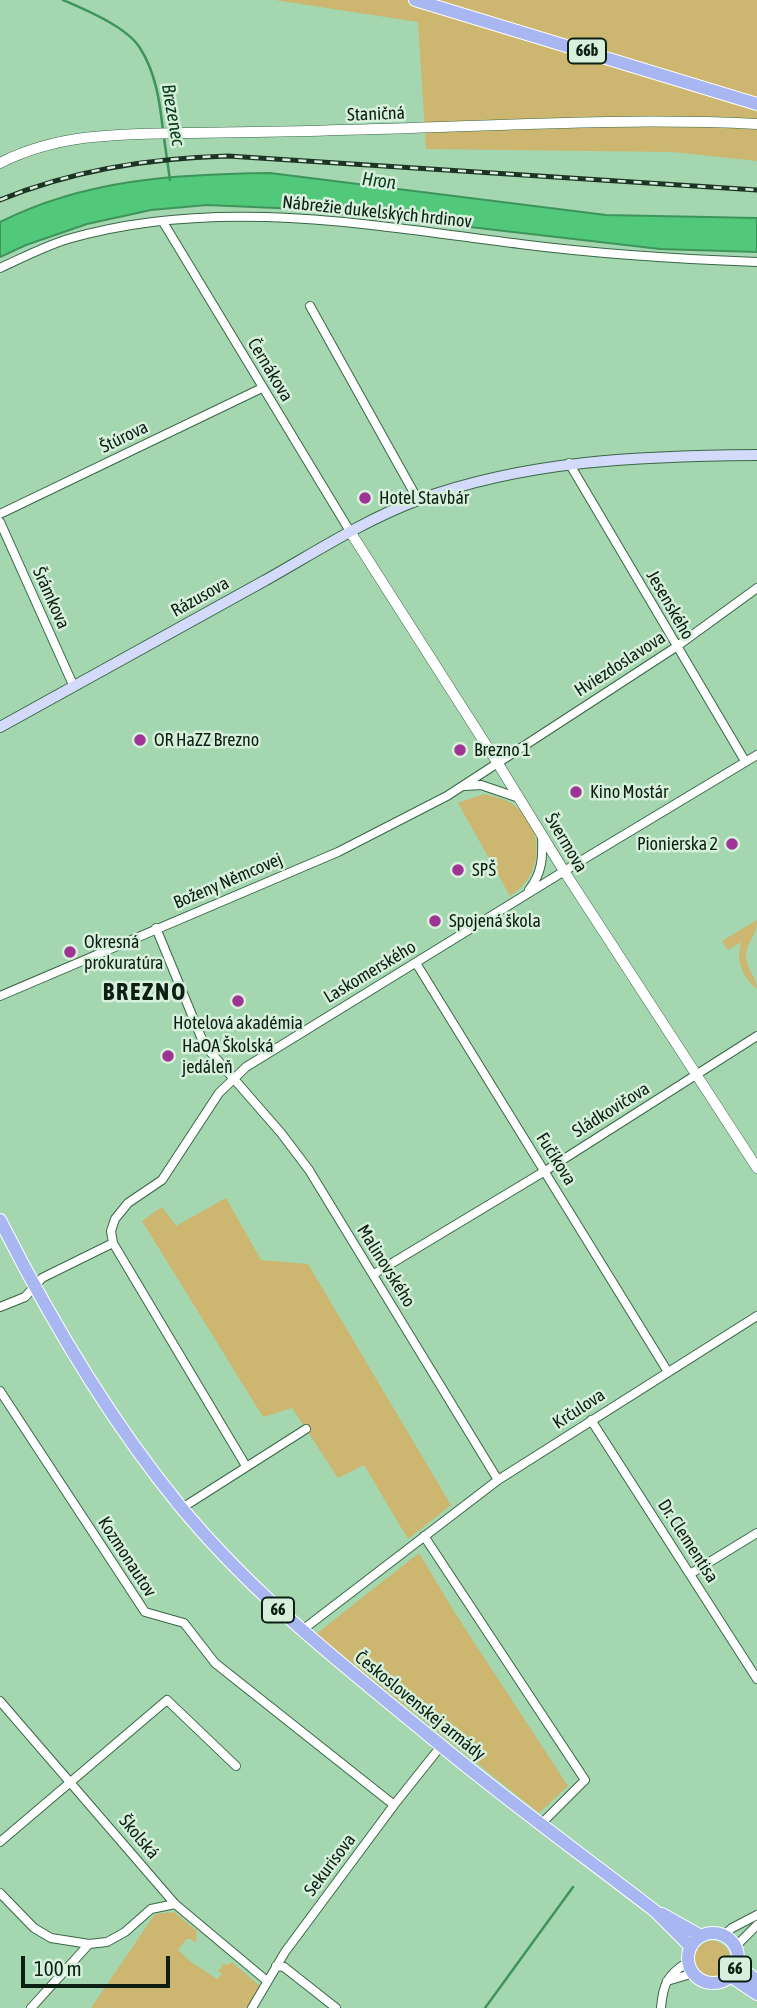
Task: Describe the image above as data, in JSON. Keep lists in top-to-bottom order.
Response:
{
  "streets": {
    "main road": [
      "66b",
      "Rázusova",
      "66",
      "Československej armády"
    ],
    "street": [
      "Staničná",
      "Nábrežie dukelských hrdinov",
      "Černákova",
      "Štúrova",
      "Šrámkova",
      "Jesenského",
      "Hviezdoslavova",
      "Švermova",
      "Boženy Němcovej",
      "Laskomerského",
      "Sládkovičova",
      "Fučíkova",
      "Malinovského",
      "Krčulova",
      "Dr. Clementisa",
      "Kozmonautov",
      "Školská",
      "Sekurisova"
    ]
  },
  "crossings": [
    ["Nábrežie dukelských hrdinov", "Černákova"],
    ["Černákova", "Štúrova"],
    ["Černákova", "Rázusova"],
    ["Černákova", "Švermova"],
    ["Rázusova", "Šrámkova"],
    ["Rázusova", "Jesenského"],
    ["Rázusova", "Švermova"],
    ["Jesenského", "Hviezdoslavova"],
    ["Jesenského", "Laskomerského"],
    ["Hviezdoslavova", "Švermova"],
    ["Hviezdoslavova", "Boženy Němcovej"],
    ["Švermova", "Boženy Němcovej"],
    ["Švermova", "Laskomerského"],
    ["Švermova", "Sládkovičova"],
    ["Boženy Němcovej", "Malinovského"],
    ["Laskomerského", "Fučíkova"],
    ["Laskomerského", "Malinovského"],
    ["Sládkovičova", "Fučíkova"],
    ["Sládkovičova", "Malinovského"],
    ["Fučíkova", "Krčulova"],
    ["Malinovského", "Krčulova"],
    ["Krčulova", "Dr. Clementisa"],
    ["Krčulova", "Československej armády"],
    ["Kozmonautov", "Sekurisova"],
    ["66", "Československej armády"],
    ["Československej armády", "Sekurisova"],
    ["Školská", "Sekurisova"]
  ],
  "districts": ["BREZNO"],
  "water": ["Brezenec", "Hron"],
  "places": [
    "Hotel Stavbár",
    "OR HaZZ Brezno",
    "Brezno 1",
    "Kino Mostár",
    "Pionierska 2",
    "SPŠ",
    "Spojená škola",
    "Okresná prokuratúra",
    "Hotelová akadémia",
    "HaOA Školská jedáleň"
  ],
  "scale_bar": "100 m"
}
